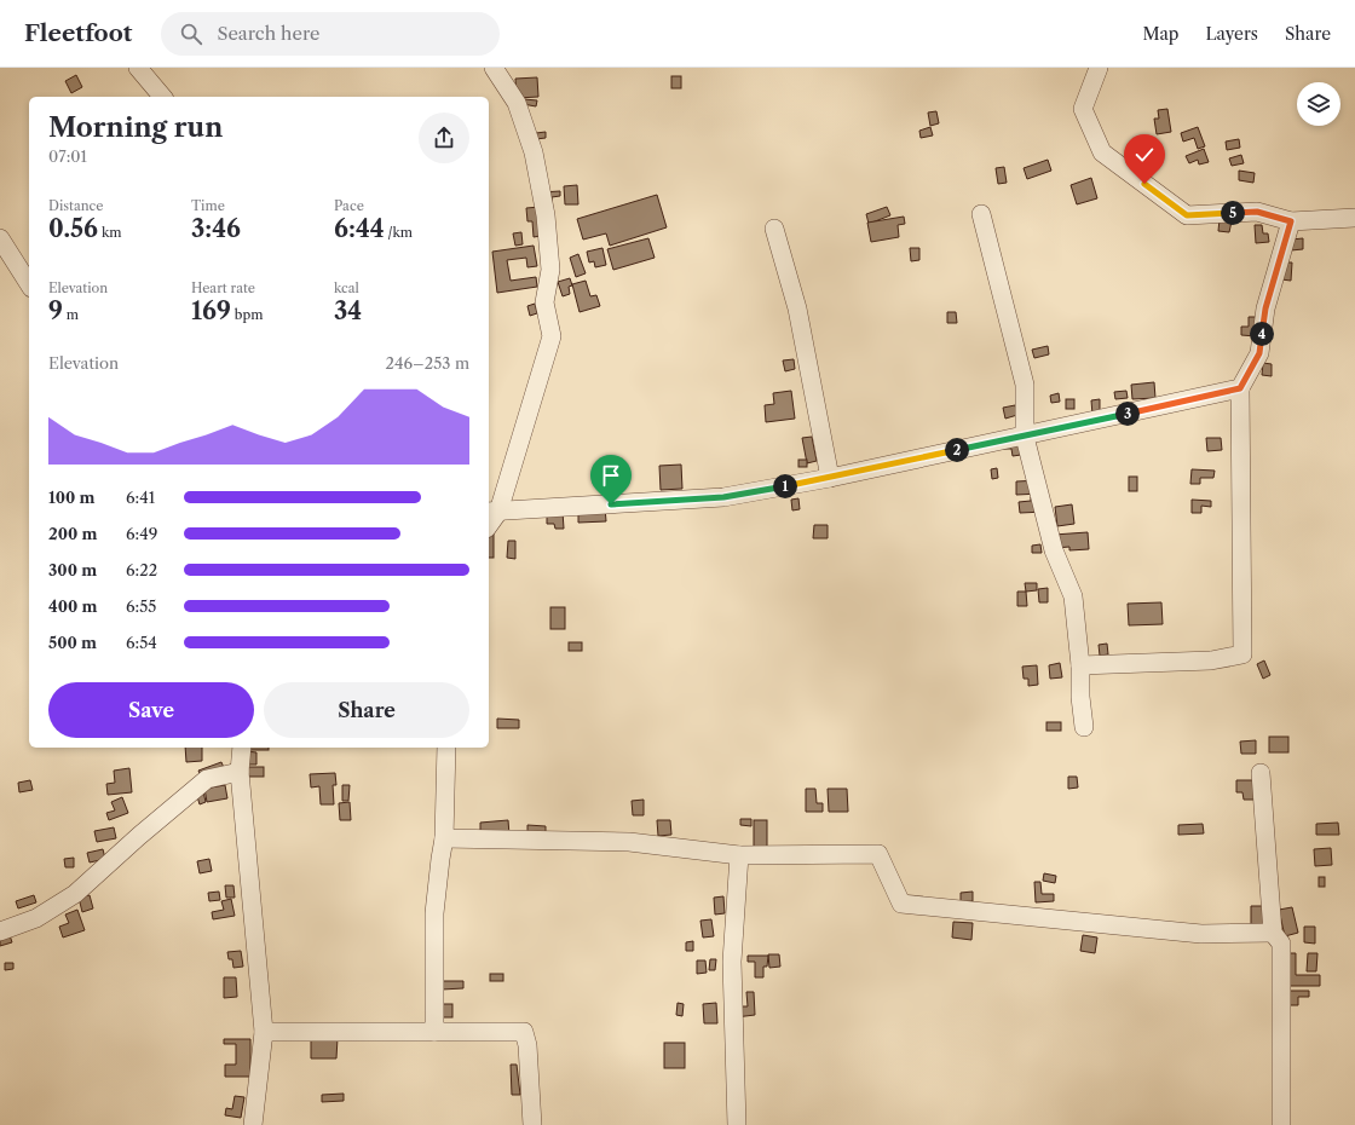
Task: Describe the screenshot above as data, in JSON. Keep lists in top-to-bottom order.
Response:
{
  "page": {
    "header": "Fleetfoot",
    "search": "Search here",
    "nav": ["Map", "Layers", "Share"],
    "heading": ["Morning run", "07:01"],
    "stats": [
      ["Distance", "0.56 km"],
      ["Time", "3:46"],
      ["Pace", "6:44 /km"],
      ["Elevation", "9 m"],
      ["Heart rate", "169 bpm"],
      ["kcal", "34"]
    ],
    "pins": [
      "5",
      "4",
      "3",
      "2",
      "1"
    ],
    "chart": ["Elevation", "246–253 m"],
    "list": [
      {
        "name": "100 m",
        "note": "6:41"
      },
      {
        "name": "200 m",
        "note": "6:49"
      },
      {
        "name": "300 m",
        "note": "6:22"
      },
      {
        "name": "400 m",
        "note": "6:55"
      },
      {
        "name": "500 m",
        "note": "6:54"
      }
    ],
    "buttons": ["Save", "Share"]
  }
}
